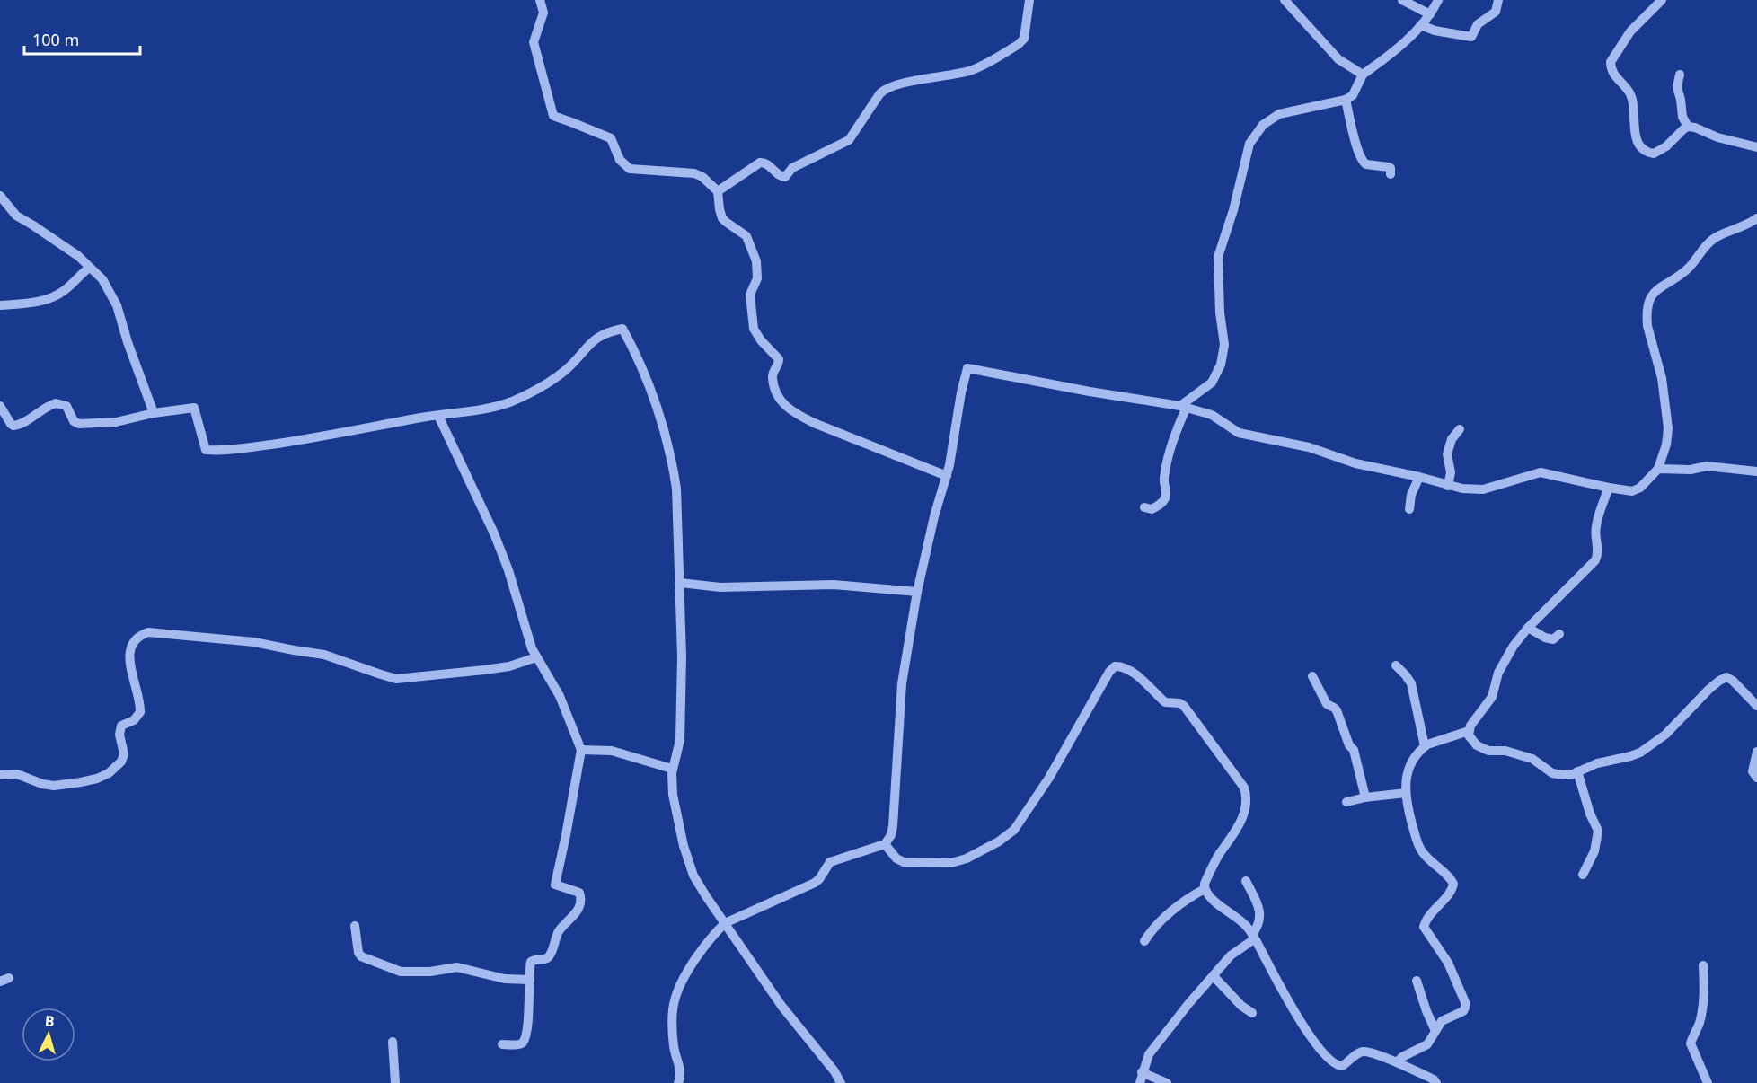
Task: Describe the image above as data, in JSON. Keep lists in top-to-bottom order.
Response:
{
  "scale_bar": "100 m",
  "north": "top"
}
